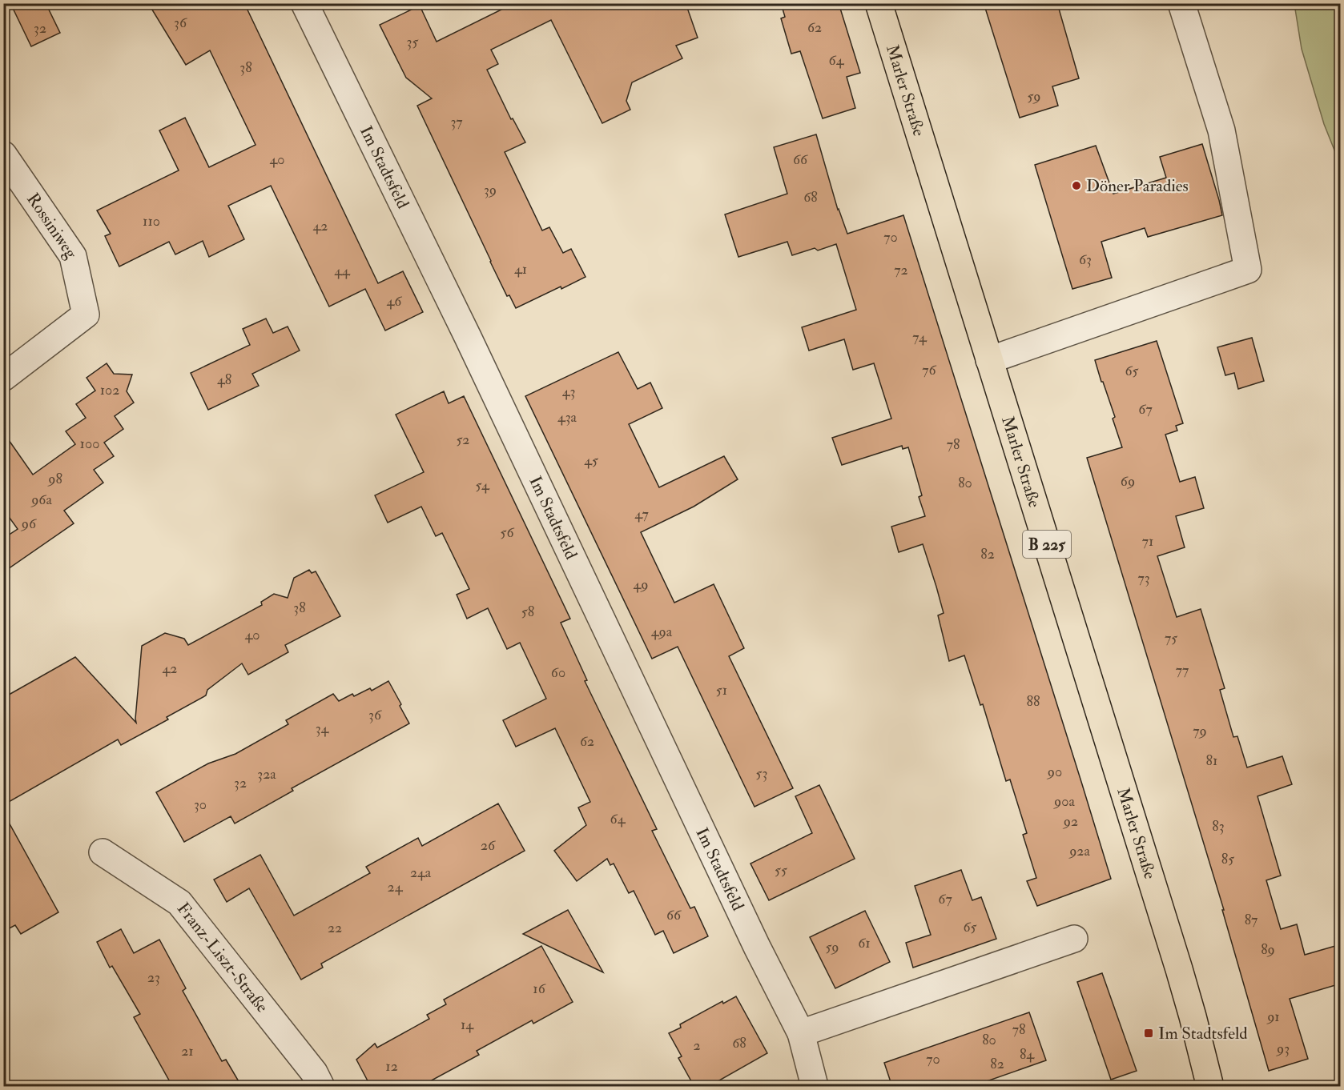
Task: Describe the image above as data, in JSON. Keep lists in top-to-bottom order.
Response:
{
  "streets": {
    "main road": ["Marler Straße", "B 225"],
    "street": ["Im Stadtsfeld", "Rossiniweg", "Franz-Liszt-Straße"]
  },
  "places": {
    "other": ["Döner Paradies"],
    "transit": ["Im Stadtsfeld"]
  },
  "house_numbers": [
    "36",
    "62",
    "32",
    "35",
    "64",
    "38",
    "59",
    "37",
    "40",
    "66",
    "39",
    "68",
    "110",
    "42",
    "70",
    "63",
    "41",
    "72",
    "44",
    "46",
    "74",
    "76",
    "65",
    "48",
    "102",
    "43",
    "67",
    "43a",
    "52",
    "100",
    "78",
    "45",
    "98",
    "69",
    "80",
    "54",
    "96a",
    "47",
    "96",
    "56",
    "71",
    "82",
    "73",
    "49",
    "38",
    "58",
    "49a",
    "40",
    "75",
    "42",
    "77",
    "60",
    "51",
    "88",
    "36",
    "34",
    "79",
    "62",
    "81",
    "90",
    "53",
    "32a",
    "32",
    "90a",
    "30",
    "64",
    "92",
    "83",
    "26",
    "92a",
    "85",
    "55",
    "24a",
    "24",
    "67",
    "66",
    "87",
    "65",
    "22",
    "61",
    "59",
    "89",
    "23",
    "16",
    "91",
    "14",
    "78",
    "80",
    "68",
    "2",
    "93",
    "21",
    "84",
    "70",
    "82",
    "12"
  ]
}
